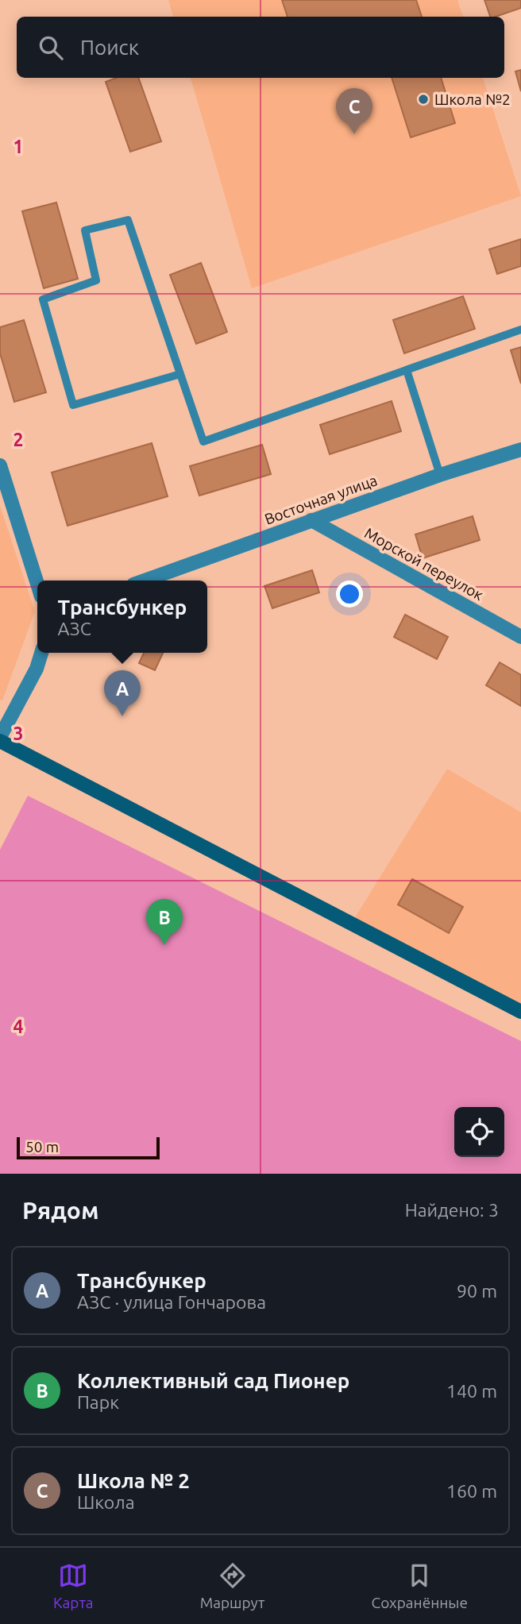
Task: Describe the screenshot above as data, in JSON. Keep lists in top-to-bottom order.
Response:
{
  "streets": {
    "street": ["Восточная улица", "Морской переулок"]
  },
  "crossings": [
    ["Восточная улица", "Морской переулок"]
  ],
  "places": ["Школа №2"],
  "scale_bar": "50 m",
  "page": {
    "search": "Поиск",
    "pins": ["C", "A", "B"],
    "popup": ["Трансбункер", "АЗС"],
    "scale": "50 m",
    "heading": ["Рядом", "Найдено: 3"],
    "list": [
      {
        "mark": "A",
        "name": "Трансбункер",
        "note": "АЗС · улица Гончарова",
        "value": "90 m"
      },
      {
        "mark": "B",
        "name": "Коллективный сад Пионер",
        "note": "Парк",
        "value": "140 m"
      },
      {
        "mark": "C",
        "name": "Школа № 2",
        "note": "Школа",
        "value": "160 m"
      }
    ],
    "nav": ["Карта", "Маршрут", "Сохранённые"]
  },
  "grid": {
    "rows": [
      "1",
      "2",
      "3",
      "4"
    ]
  }
}
